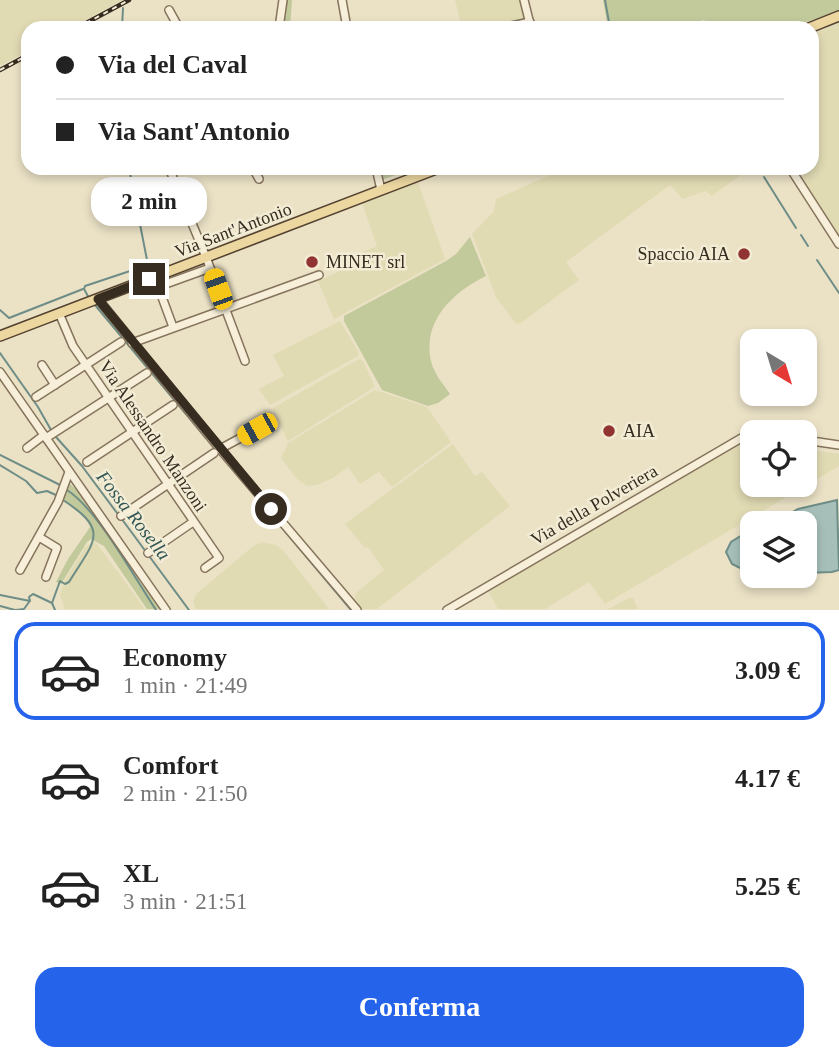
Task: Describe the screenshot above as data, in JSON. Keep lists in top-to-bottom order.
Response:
{
  "streets": {
    "main road": ["Via Sant'Antonio"],
    "street": ["Via Alessandro Manzoni", "Via della Polveriera"]
  },
  "crossings": [
    ["Via Sant'Antonio", "Via Alessandro Manzoni"]
  ],
  "water": ["Fossa Rosella"],
  "places": ["Spaccio AIA", "MINET srl", "AIA"],
  "north": "bottom right",
  "page": {
    "banner": ["Via del Caval", "Via Sant'Antonio"],
    "bubble": "2 min",
    "list": [
      {
        "name": "Economy",
        "note": "1 min · 21:49",
        "value": "3.09 €"
      },
      {
        "name": "Comfort",
        "note": "2 min · 21:50",
        "value": "4.17 €"
      },
      {
        "name": "XL",
        "note": "3 min · 21:51",
        "value": "5.25 €"
      }
    ],
    "buttons": "Conferma"
  }
}
